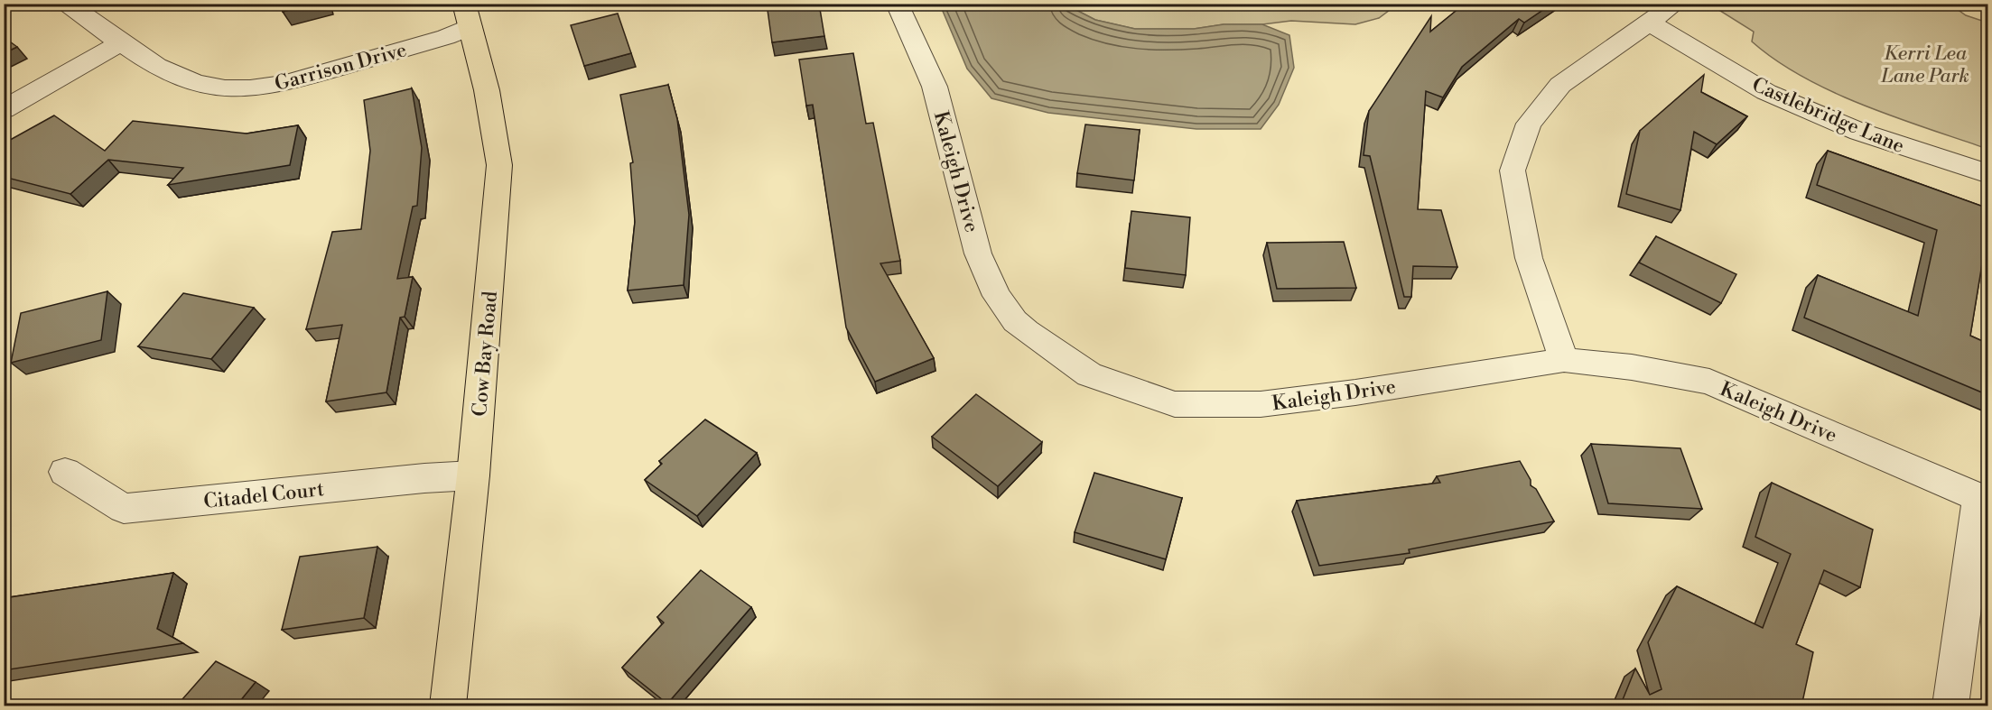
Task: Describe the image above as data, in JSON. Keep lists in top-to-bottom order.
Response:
{
  "streets": {
    "main road": ["Cow Bay Road"],
    "street": [
      "Garrison Drive",
      "Castlebridge Lane",
      "Kaleigh Drive",
      "Citadel Court"
    ]
  },
  "crossings": [
    ["Garrison Drive", "Cow Bay Road"],
    ["Cow Bay Road", "Citadel Court"]
  ],
  "parks": ["Kerri Lea Lane Park"]
}
